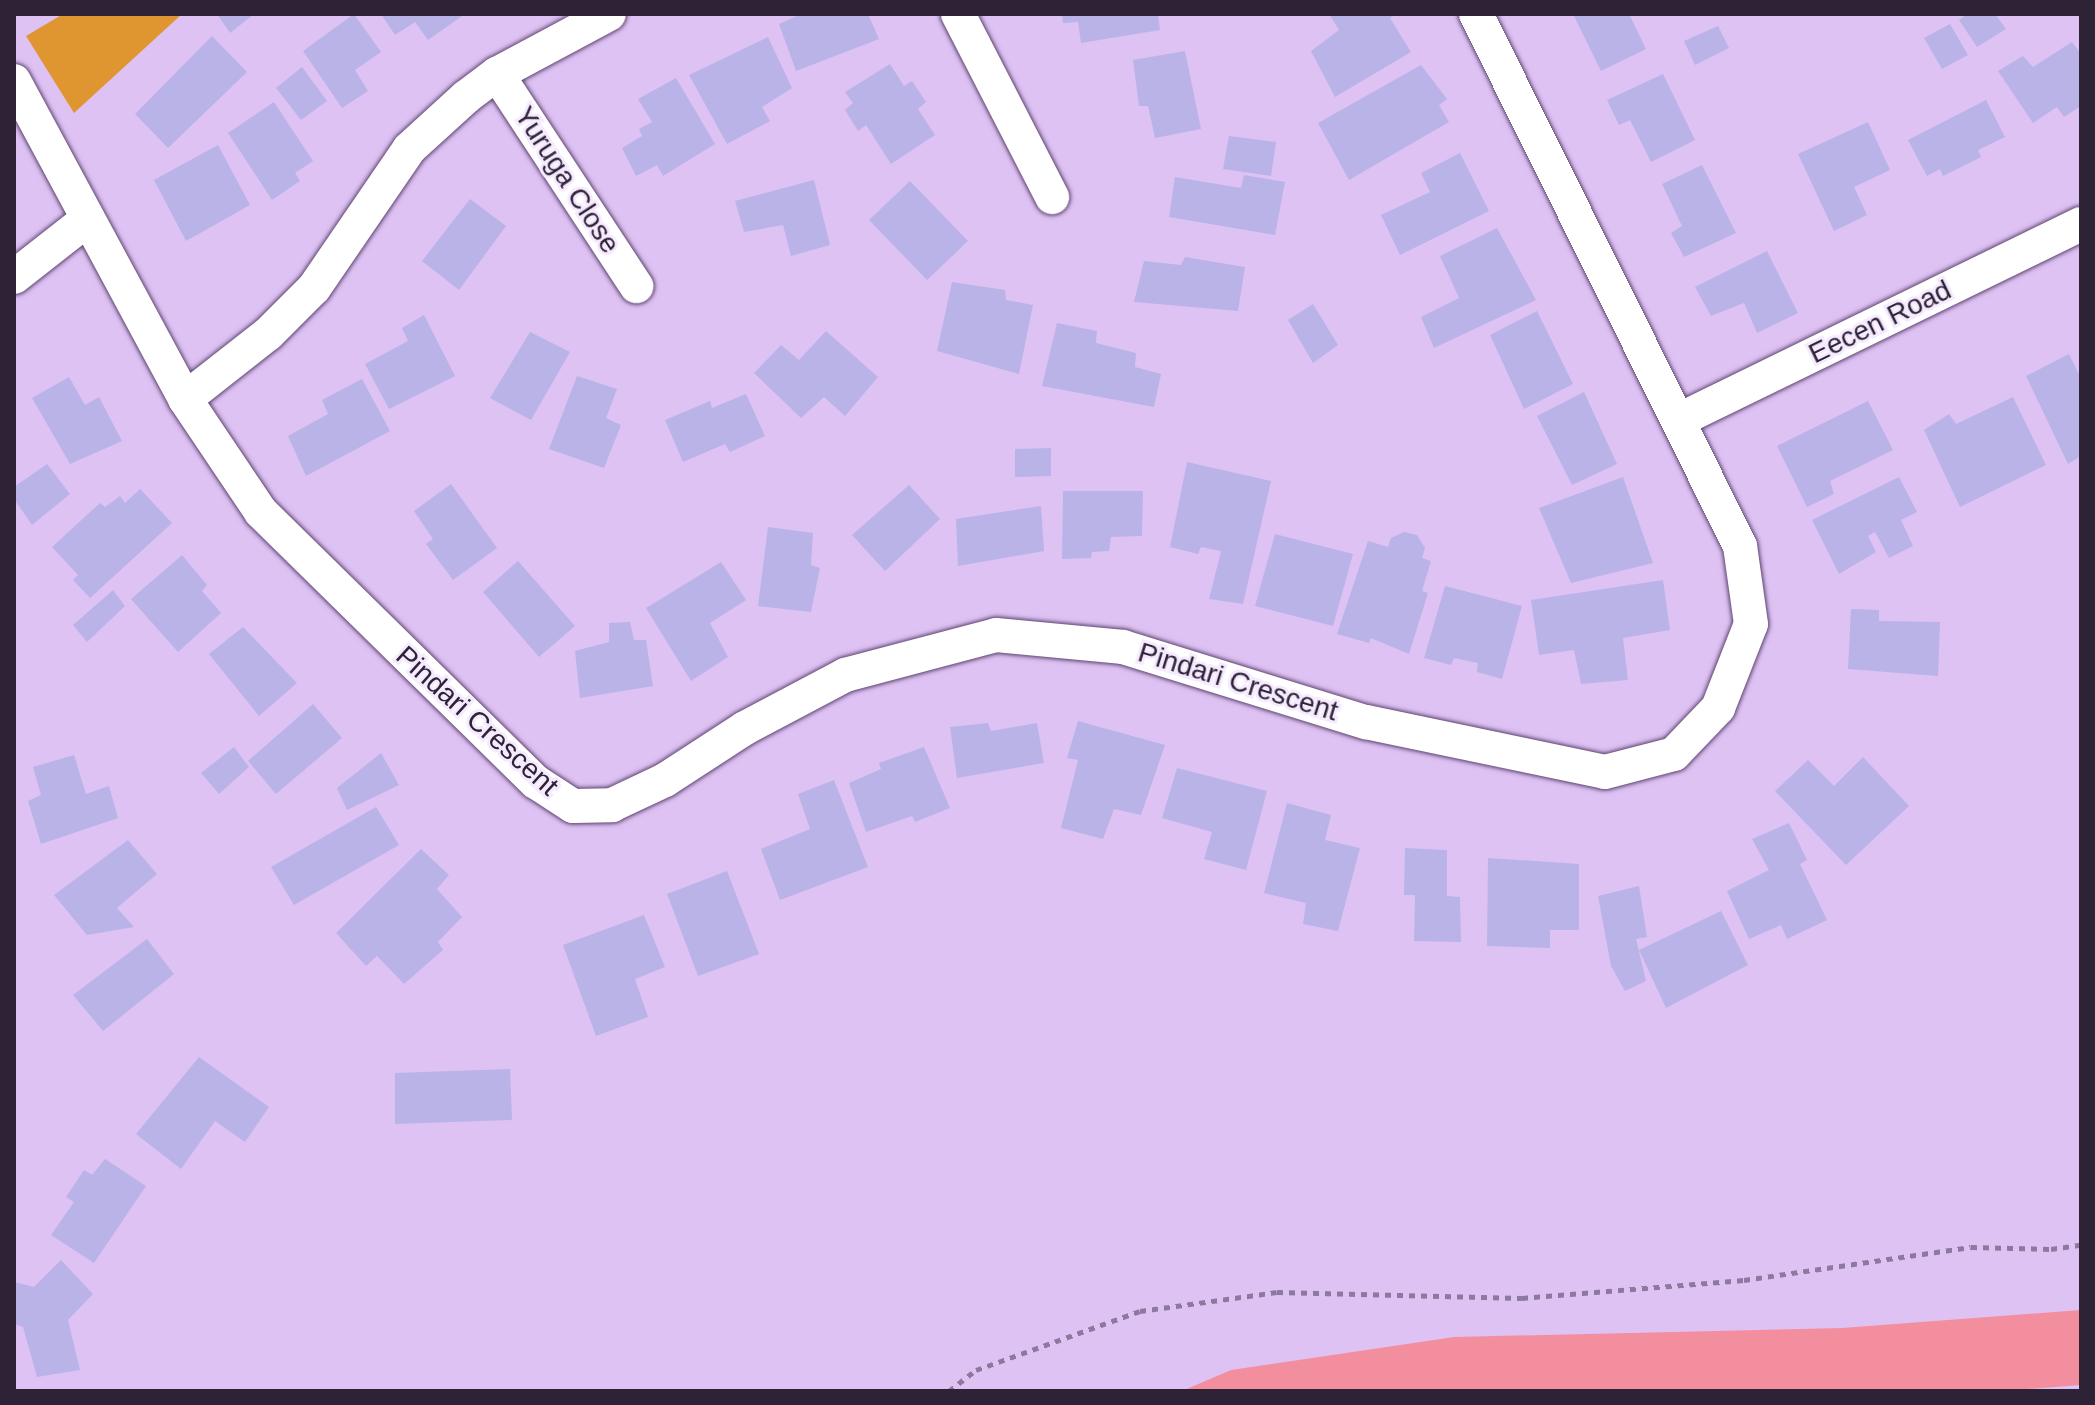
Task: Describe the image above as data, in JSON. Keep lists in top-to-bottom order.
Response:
{
  "streets": {
    "street": ["Yuruga Close", "Eecen Road", "Pindari Crescent"]
  },
  "crossings": [
    ["Eecen Road", "Pindari Crescent"]
  ]
}
